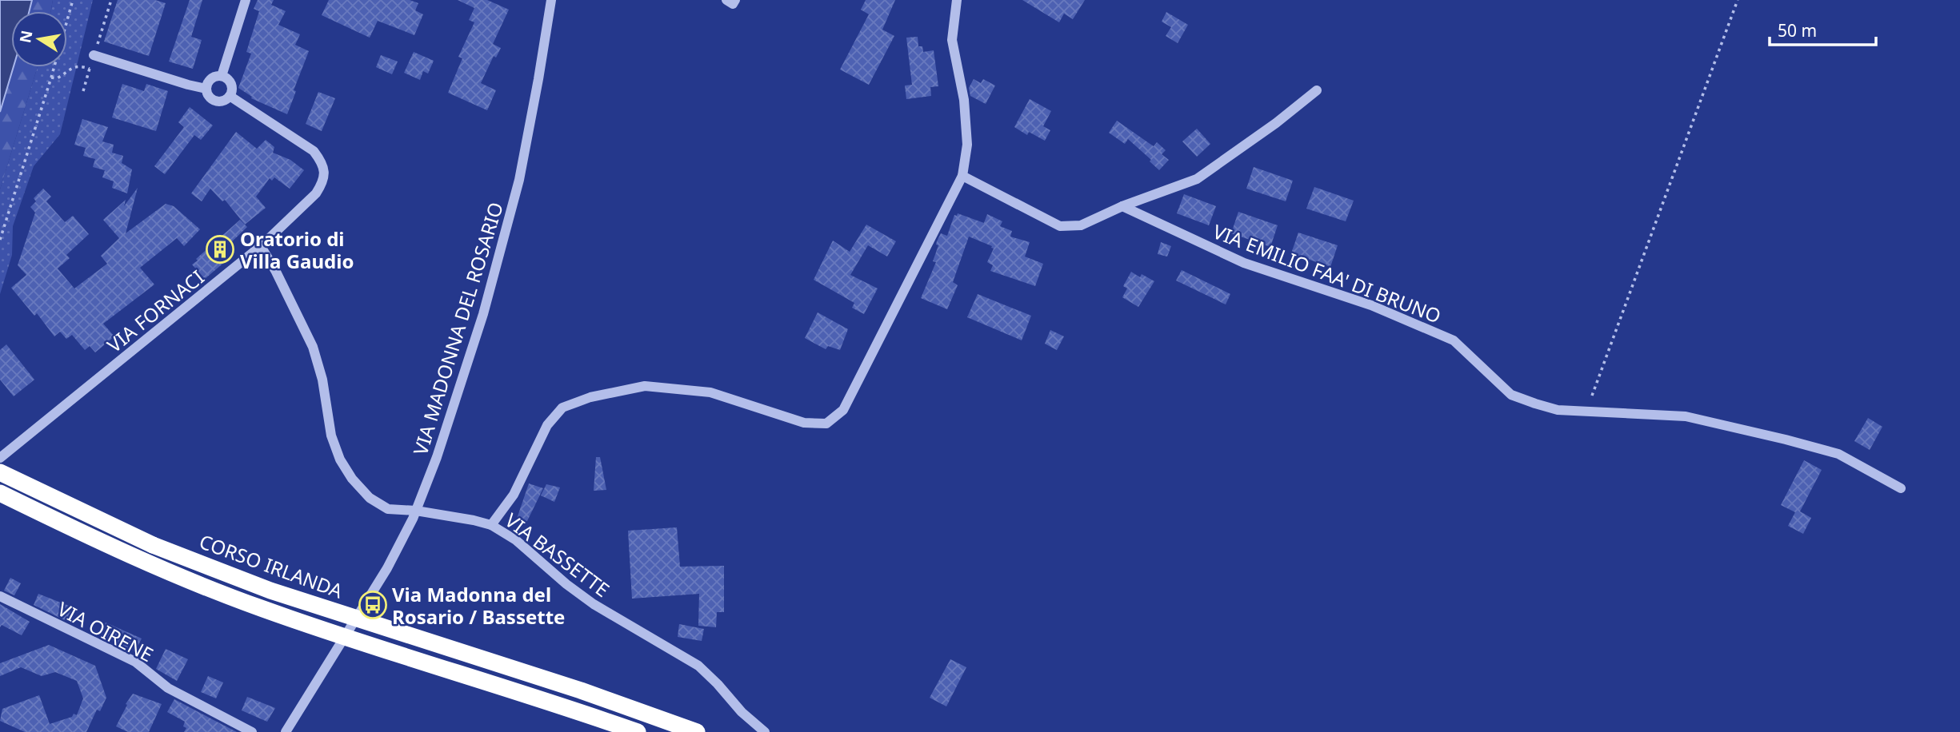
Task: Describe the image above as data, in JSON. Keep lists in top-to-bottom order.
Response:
{
  "streets": {
    "highway": ["CORSO IRLANDA"],
    "street": [
      "VIA EMILIO FAA' DI BRUNO",
      "VIA FORNACI",
      "VIA MADONNA DEL ROSARIO",
      "VIA BASSETTE",
      "VIA OIRENE"
    ]
  },
  "crossings": [
    ["VIA FORNACI", "VIA BASSETTE"],
    ["VIA MADONNA DEL ROSARIO", "VIA BASSETTE"]
  ],
  "places": {
    "building": ["Oratorio di Villa Gaudio"],
    "bus stop": ["Via Madonna del Rosario / Bassette"]
  },
  "scale_bar": "50 m",
  "north": "left"
}
